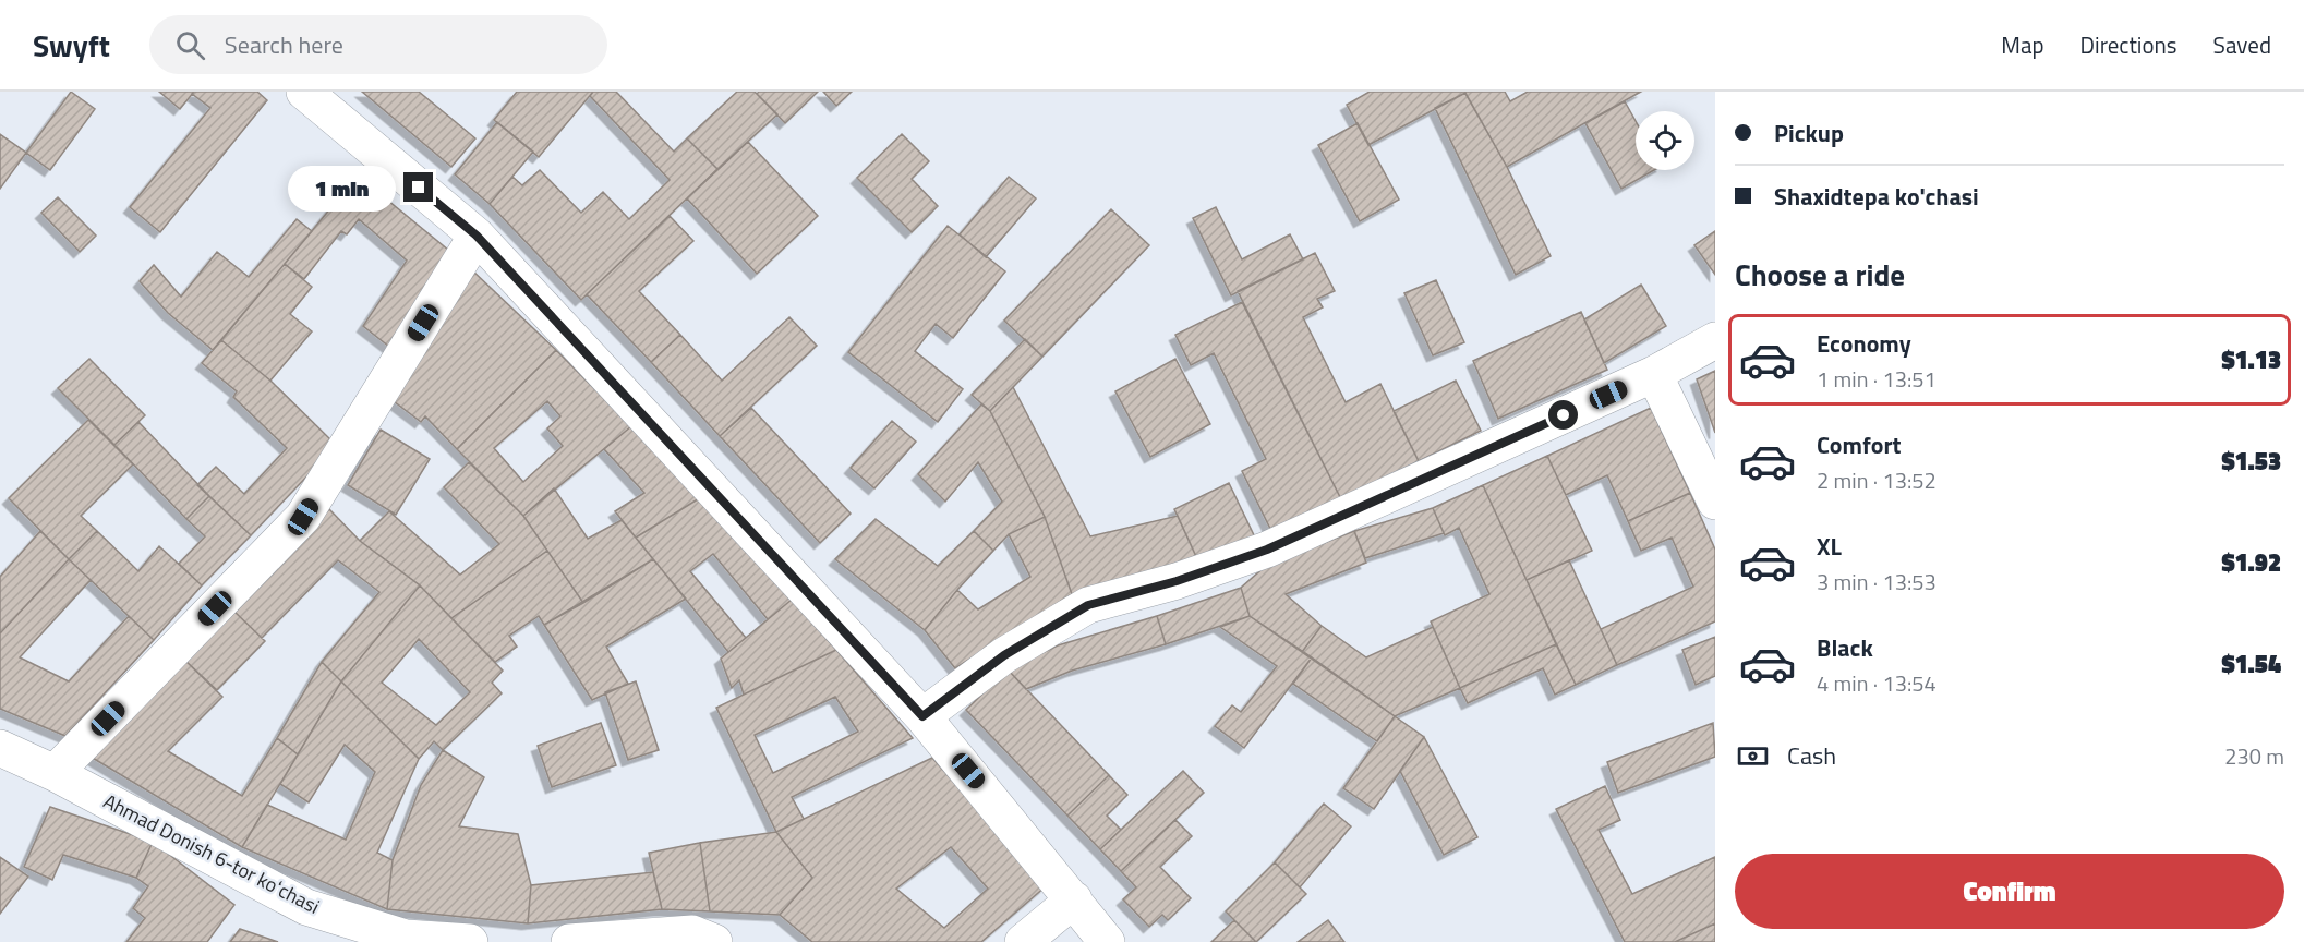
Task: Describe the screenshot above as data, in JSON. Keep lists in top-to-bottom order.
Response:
{
  "streets": {
    "street": ["Ahmad Donish 6-tor koʻchasi"]
  },
  "page": {
    "header": "Swyft",
    "search": "Search here",
    "nav": ["Map", "Directions", "Saved"],
    "banner": ["Pickup", "Shaxidtepa ko'chasi"],
    "bubble": "1 min",
    "heading": "Choose a ride",
    "list": [
      {
        "name": "Economy",
        "note": "1 min · 13:51",
        "value": "$1.13"
      },
      {
        "name": "Comfort",
        "note": "2 min · 13:52",
        "value": "$1.53"
      },
      {
        "name": "XL",
        "note": "3 min · 13:53",
        "value": "$1.92"
      },
      {
        "name": "Black",
        "note": "4 min · 13:54",
        "value": "$1.54"
      }
    ],
    "pay": ["Cash", "230 m"],
    "buttons": "Confirm"
  }
}
